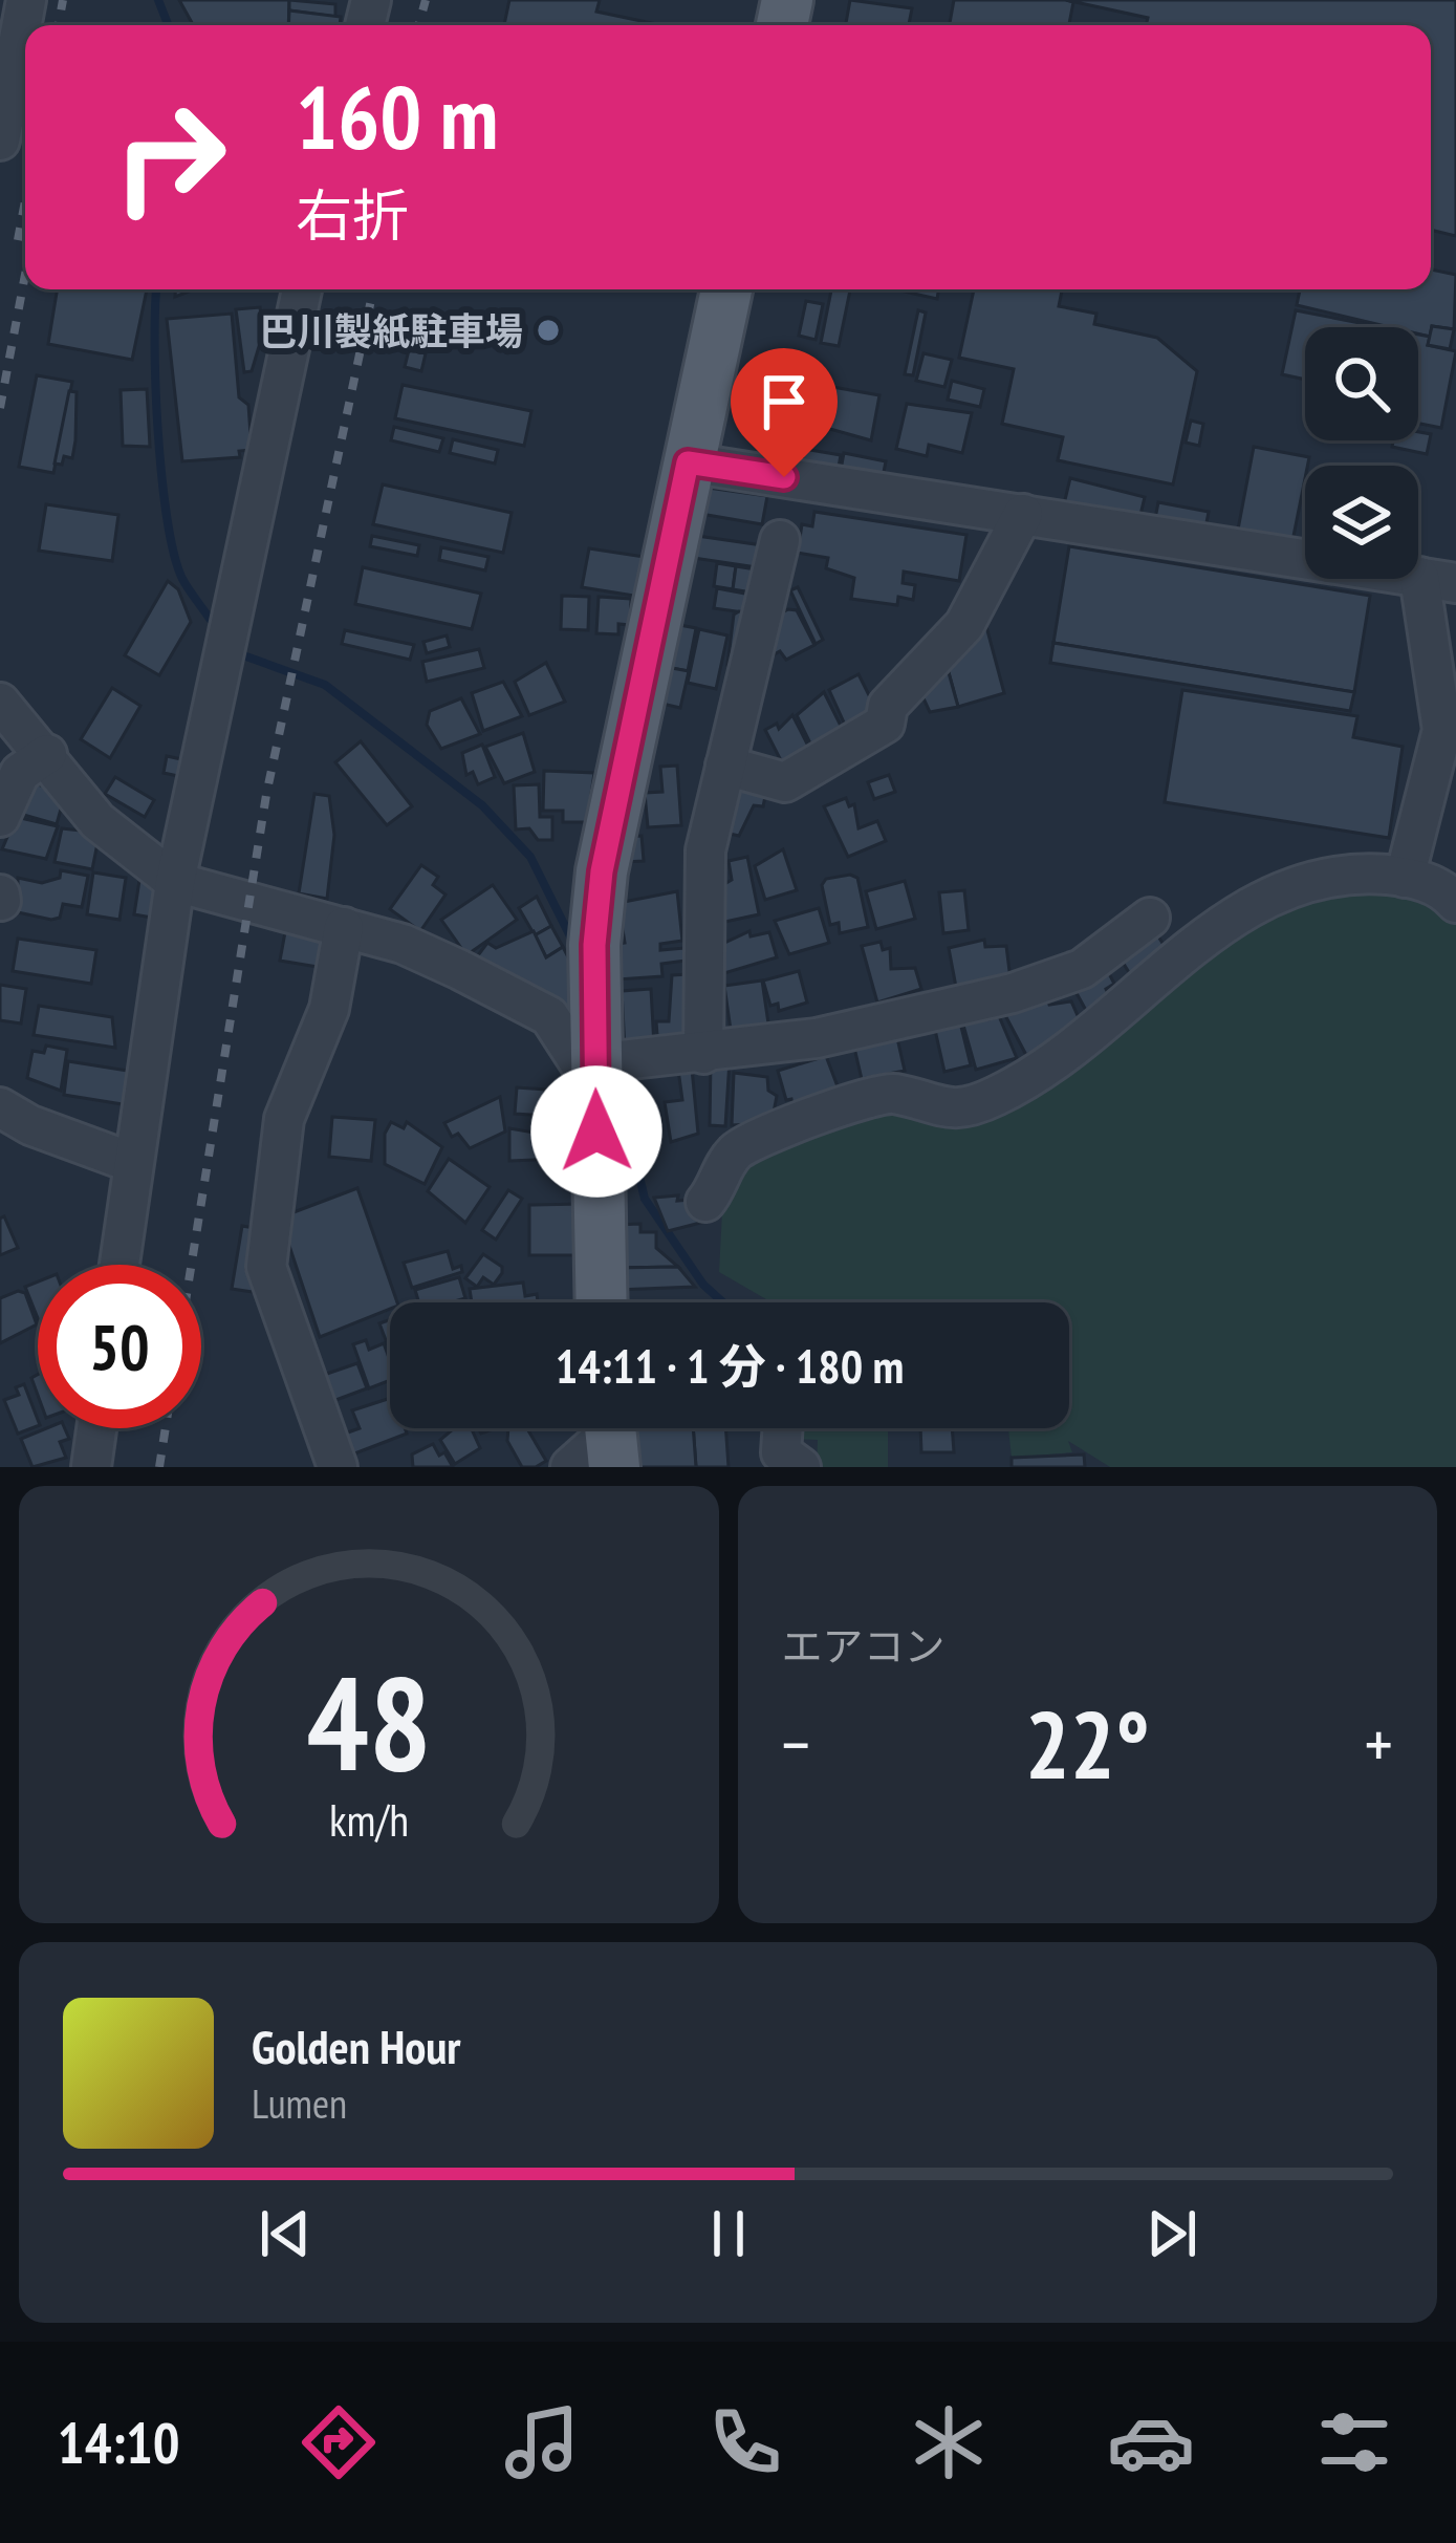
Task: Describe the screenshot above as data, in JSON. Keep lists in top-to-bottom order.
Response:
{
  "places": ["巴川製紙駐車場"],
  "page": {
    "turn": ["160 m", "右折"],
    "limit": "50",
    "trip": "14:11 · 1 分 · 180 m",
    "tile": "エアコン",
    "heat": ["−", "22°", "+"],
    "song": ["Golden Hour", "Lumen"],
    "tabs": "14:10",
    "gauge": ["48", "km/h"]
  }
}
